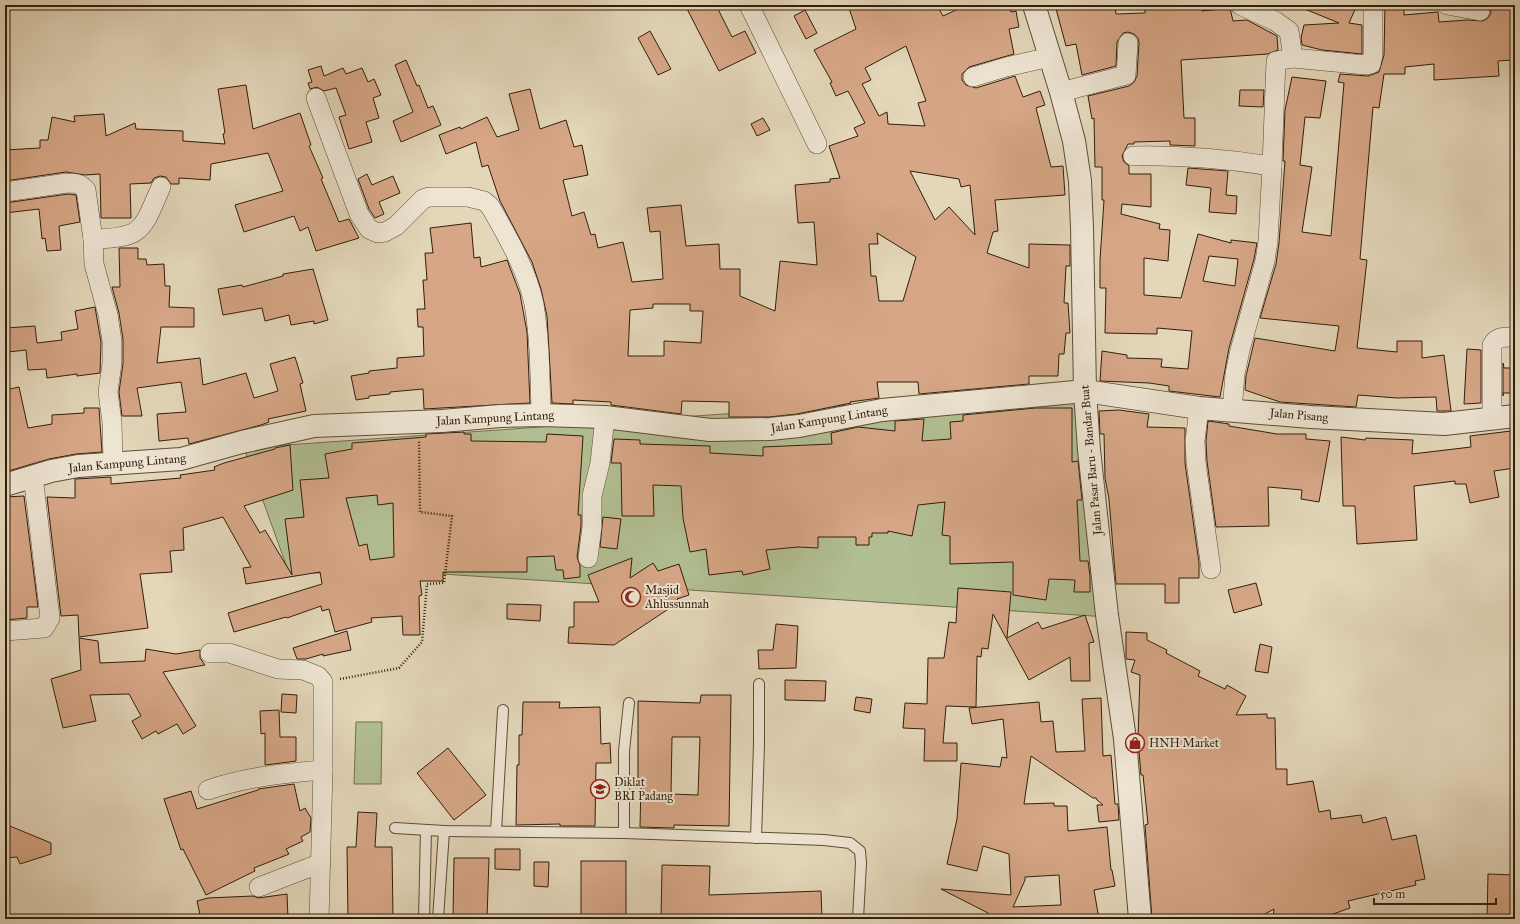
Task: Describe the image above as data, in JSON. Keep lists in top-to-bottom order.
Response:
{
  "streets": {
    "street": ["Jalan Pisang", "Jalan Kampung Lintang", "Jalan Pasar Baru - Bandar Buat"]
  },
  "crossings": [
    ["Jalan Pisang", "Jalan Kampung Lintang"],
    ["Jalan Pisang", "Jalan Pasar Baru - Bandar Buat"],
    ["Jalan Kampung Lintang", "Jalan Pasar Baru - Bandar Buat"]
  ],
  "places": {
    "mosque": ["Masjid Ahlussunnah"],
    "shop": ["HNH Market"],
    "school or university": ["Diklat BRI Padang"]
  },
  "scale_bar": "50 m"
}
